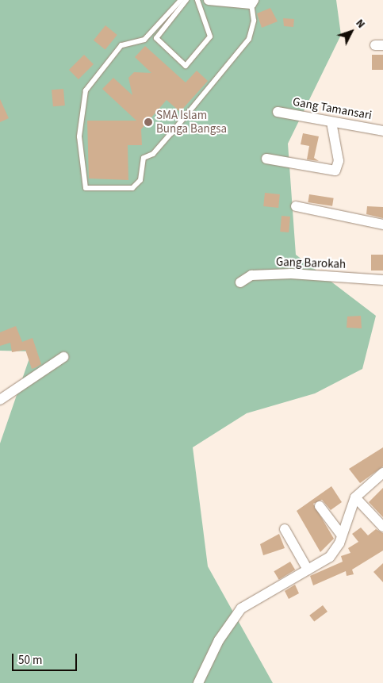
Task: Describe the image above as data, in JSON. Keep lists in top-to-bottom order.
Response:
{
  "streets": {
    "street": ["Gang Tamansari", "Gang Barokah"]
  },
  "places": ["SMA Islam Bunga Bangsa"],
  "scale_bar": "50 m",
  "north": "top right"
}
